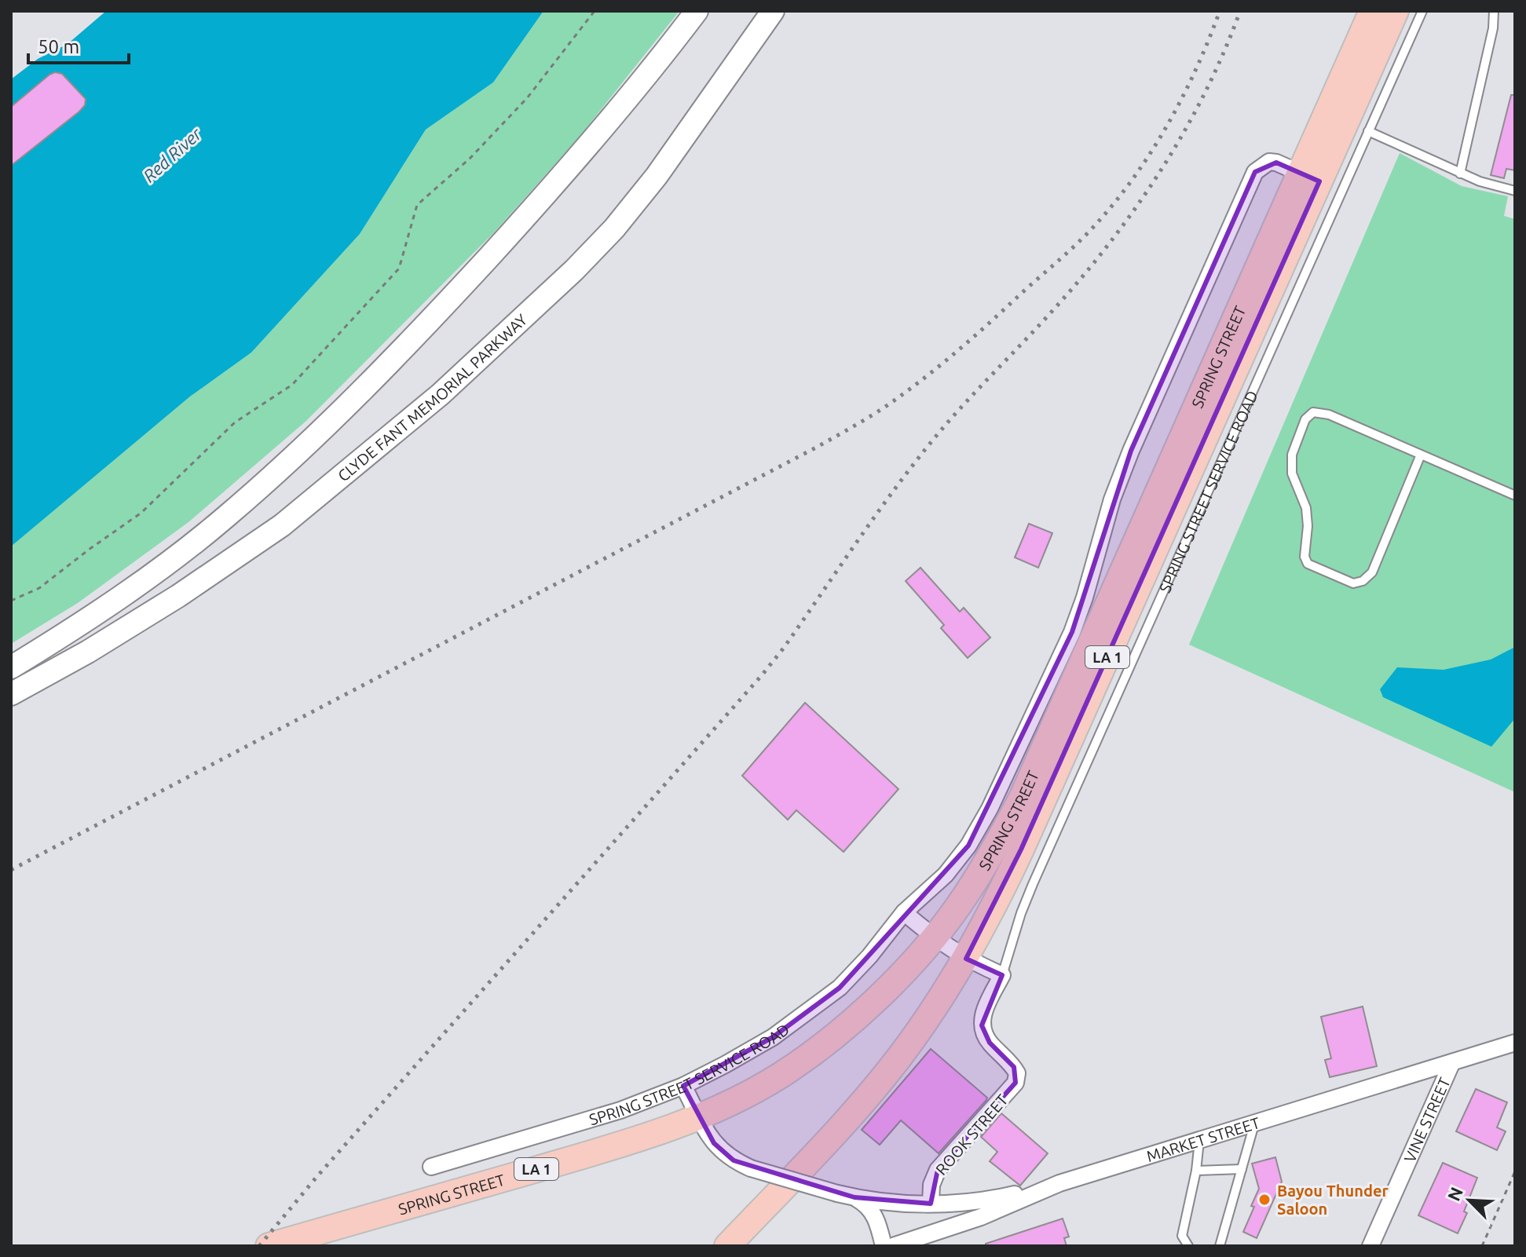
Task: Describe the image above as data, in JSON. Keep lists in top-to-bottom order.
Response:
{
  "streets": {
    "main road": ["SPRING STREET", "CLYDE FANT MEMORIAL PARKWAY", "LA 1"],
    "street": [
      "SPRING STREET SERVICE ROAD",
      "VINE STREET",
      "ROOK STREET",
      "MARKET STREET"
    ]
  },
  "crossings": [
    ["SPRING STREET", "SPRING STREET SERVICE ROAD"],
    ["SPRING STREET SERVICE ROAD", "ROOK STREET"],
    ["VINE STREET", "MARKET STREET"]
  ],
  "water": ["Red River"],
  "places": ["Bayou Thunder Saloon"],
  "scale_bar": "50 m",
  "north": "top left"
}
